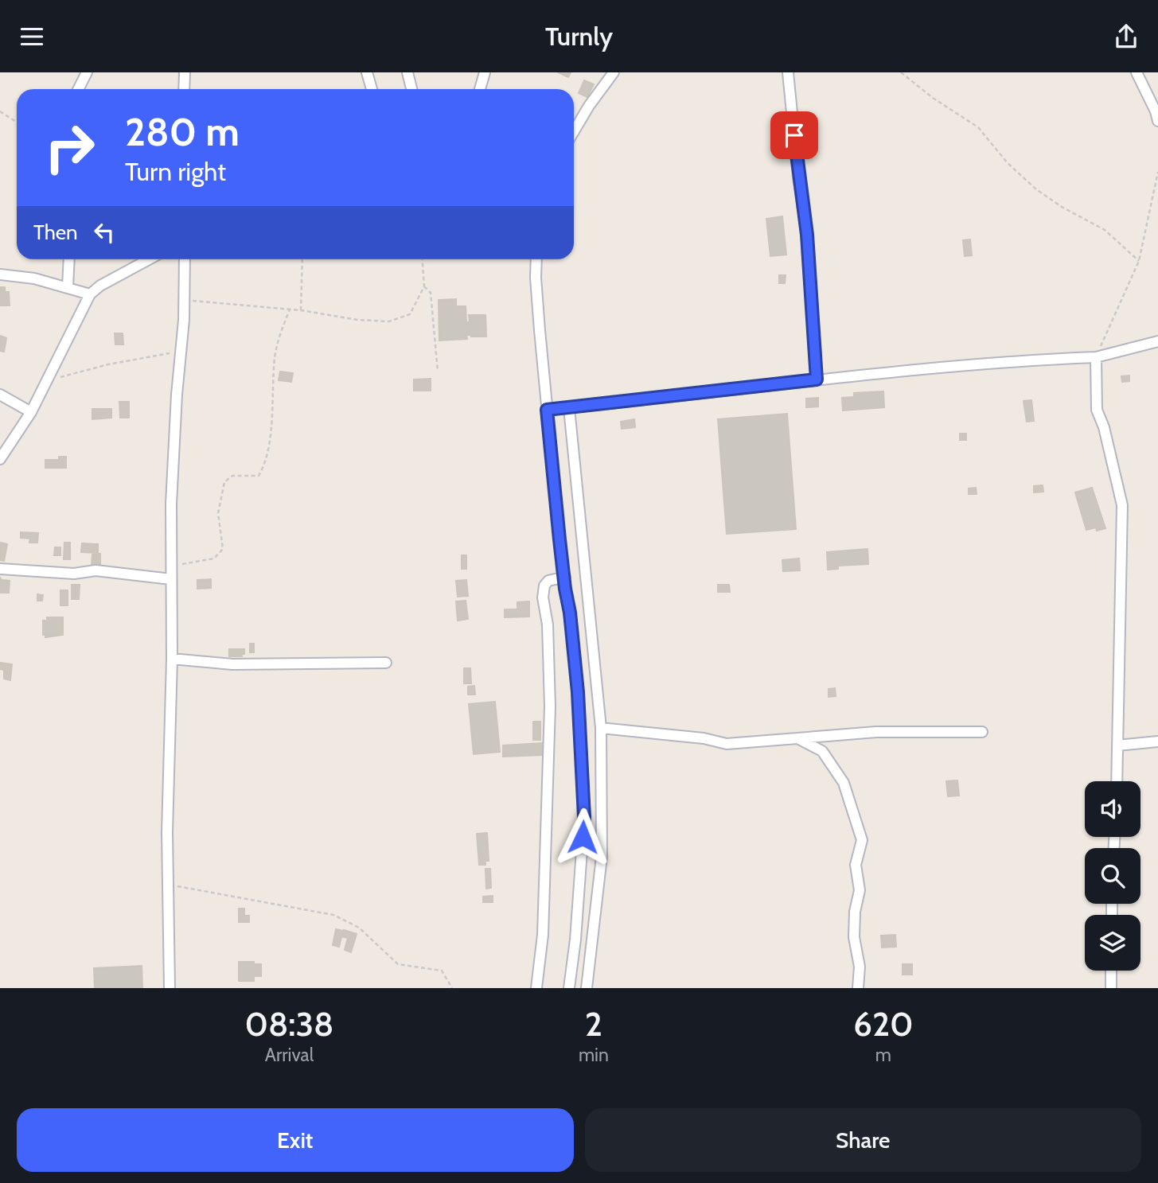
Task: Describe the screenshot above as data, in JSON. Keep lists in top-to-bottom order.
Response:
{
  "page": {
    "header": "Turnly",
    "turn": ["280 m", "Turn right"],
    "then": "Then",
    "eta": [
      "08:38",
      "Arrival",
      "2",
      "min",
      "620",
      "m"
    ],
    "buttons": ["Exit", "Share"]
  }
}
